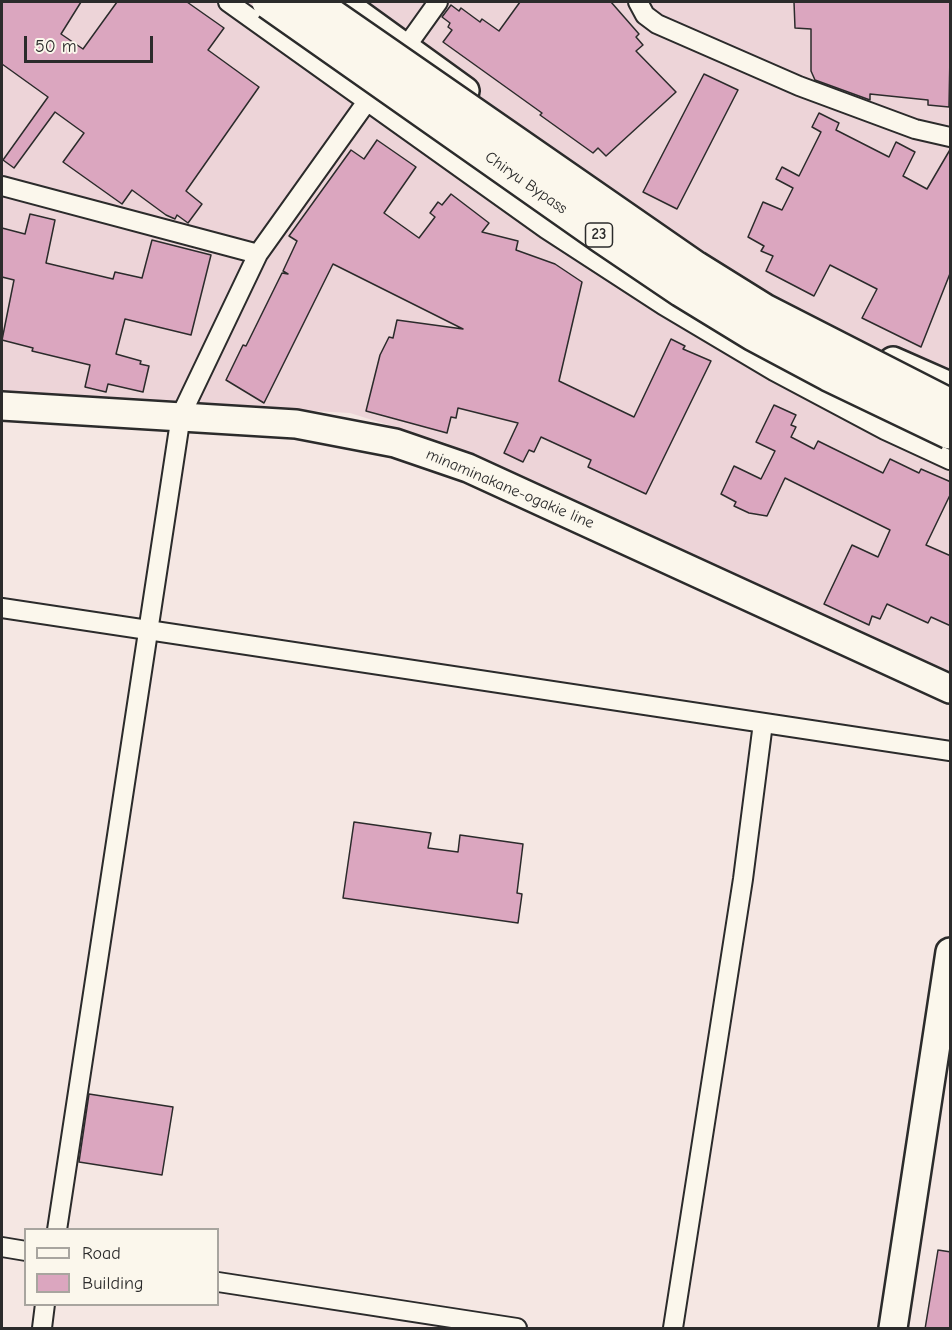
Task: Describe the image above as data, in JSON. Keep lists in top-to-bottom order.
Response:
{
  "streets": {
    "highway": ["Chiryu Bypass", "23"],
    "street": ["minaminakane-ogakie line"]
  },
  "legend": ["Road", "Building"],
  "scale_bar": "50 m"
}
